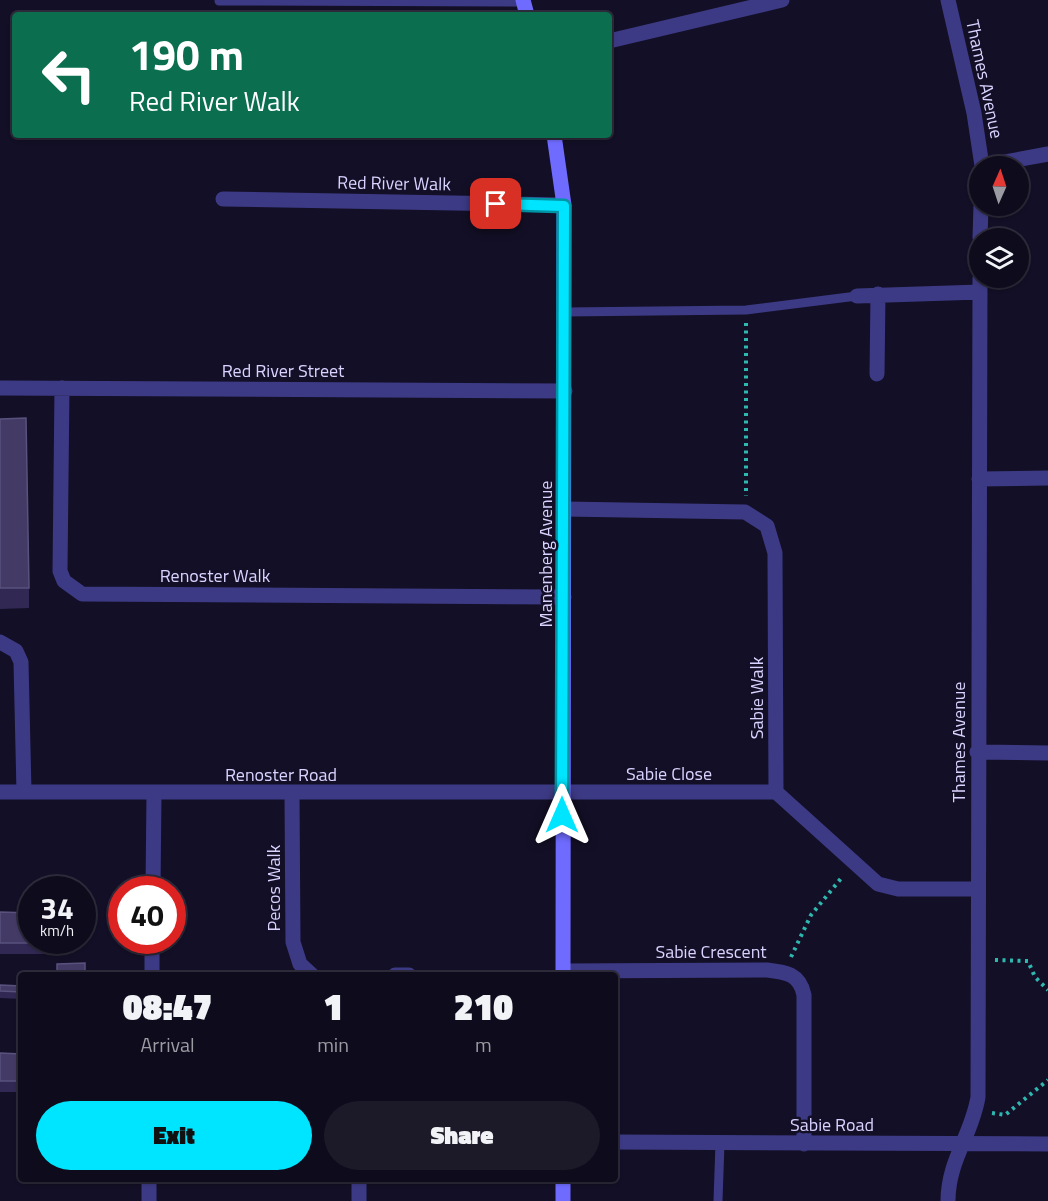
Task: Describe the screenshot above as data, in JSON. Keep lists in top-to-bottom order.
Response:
{
  "streets": {
    "street": [
      "Thames Avenue",
      "Red River Walk",
      "Red River Street",
      "Manenberg Avenue",
      "Renoster Walk",
      "Sabie Walk",
      "Sabie Close",
      "Renoster Road",
      "Pecos Walk",
      "Sabie Crescent",
      "Sabie Road"
    ]
  },
  "crossings": [
    ["Thames Avenue", "Sabie Road"],
    ["Red River Walk", "Manenberg Avenue"],
    ["Red River Street", "Manenberg Avenue"],
    ["Red River Street", "Renoster Walk"],
    ["Manenberg Avenue", "Renoster Walk"],
    ["Manenberg Avenue", "Sabie Close"],
    ["Manenberg Avenue", "Renoster Road"],
    ["Sabie Walk", "Sabie Close"],
    ["Sabie Close", "Renoster Road"],
    ["Renoster Road", "Pecos Walk"],
    ["Sabie Crescent", "Sabie Road"]
  ],
  "north": "top",
  "page": {
    "turn": ["190 m", "Red River Walk"],
    "speed": "34 km/h",
    "limit": "40",
    "eta": [
      "08:47",
      "Arrival",
      "1",
      "min",
      "210",
      "m"
    ],
    "buttons": ["Exit", "Share"]
  }
}
